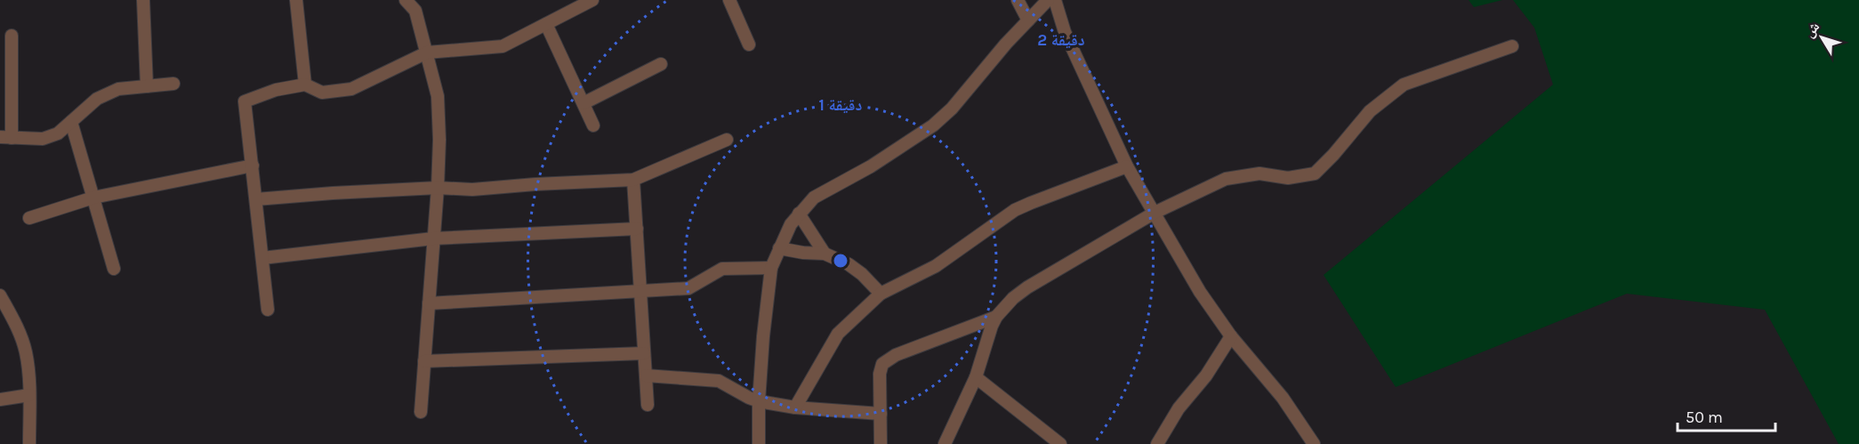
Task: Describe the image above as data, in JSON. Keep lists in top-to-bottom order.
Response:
{
  "scale_bar": "50 m",
  "north": "top left",
  "rings": ["2 دقيقة", "1 دقيقة"]
}
